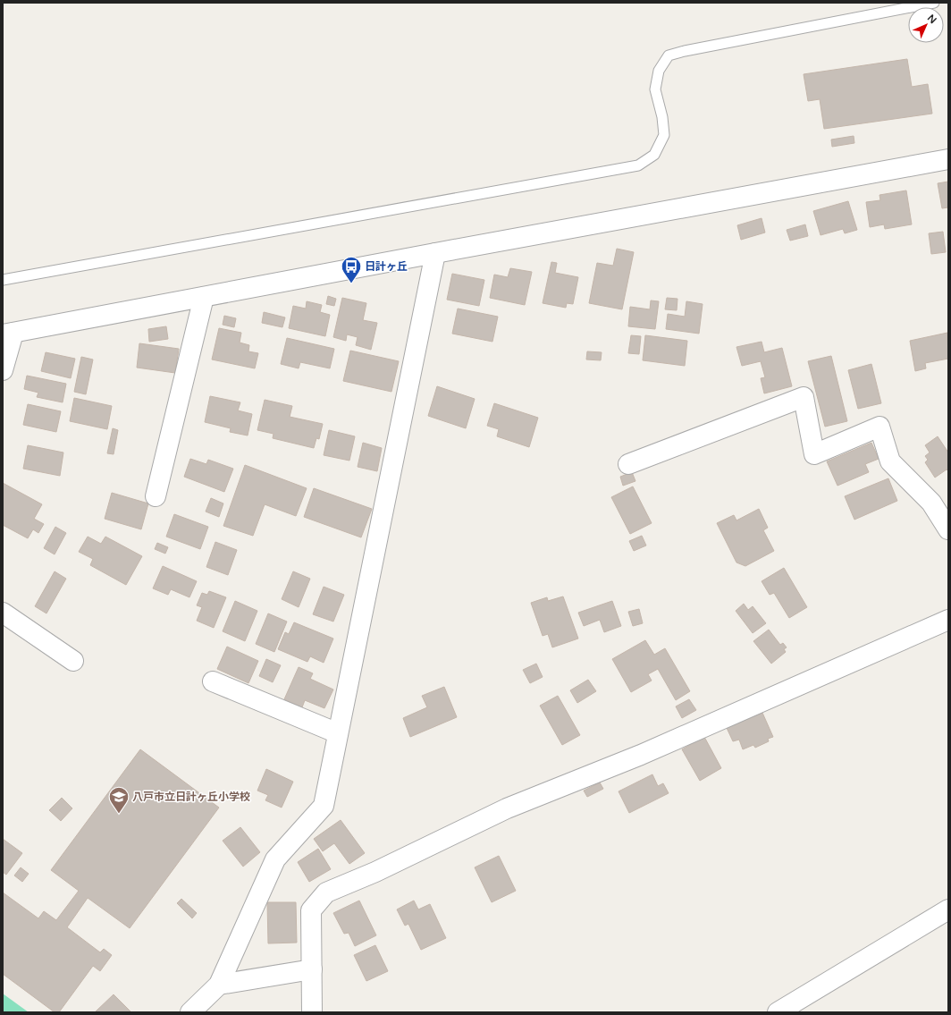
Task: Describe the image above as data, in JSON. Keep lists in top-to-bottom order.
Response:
{
  "places": {
    "bus stop": ["日計ヶ丘"],
    "school or university": ["八戸市立日計ヶ丘小学校"]
  },
  "north": "top right"
}
